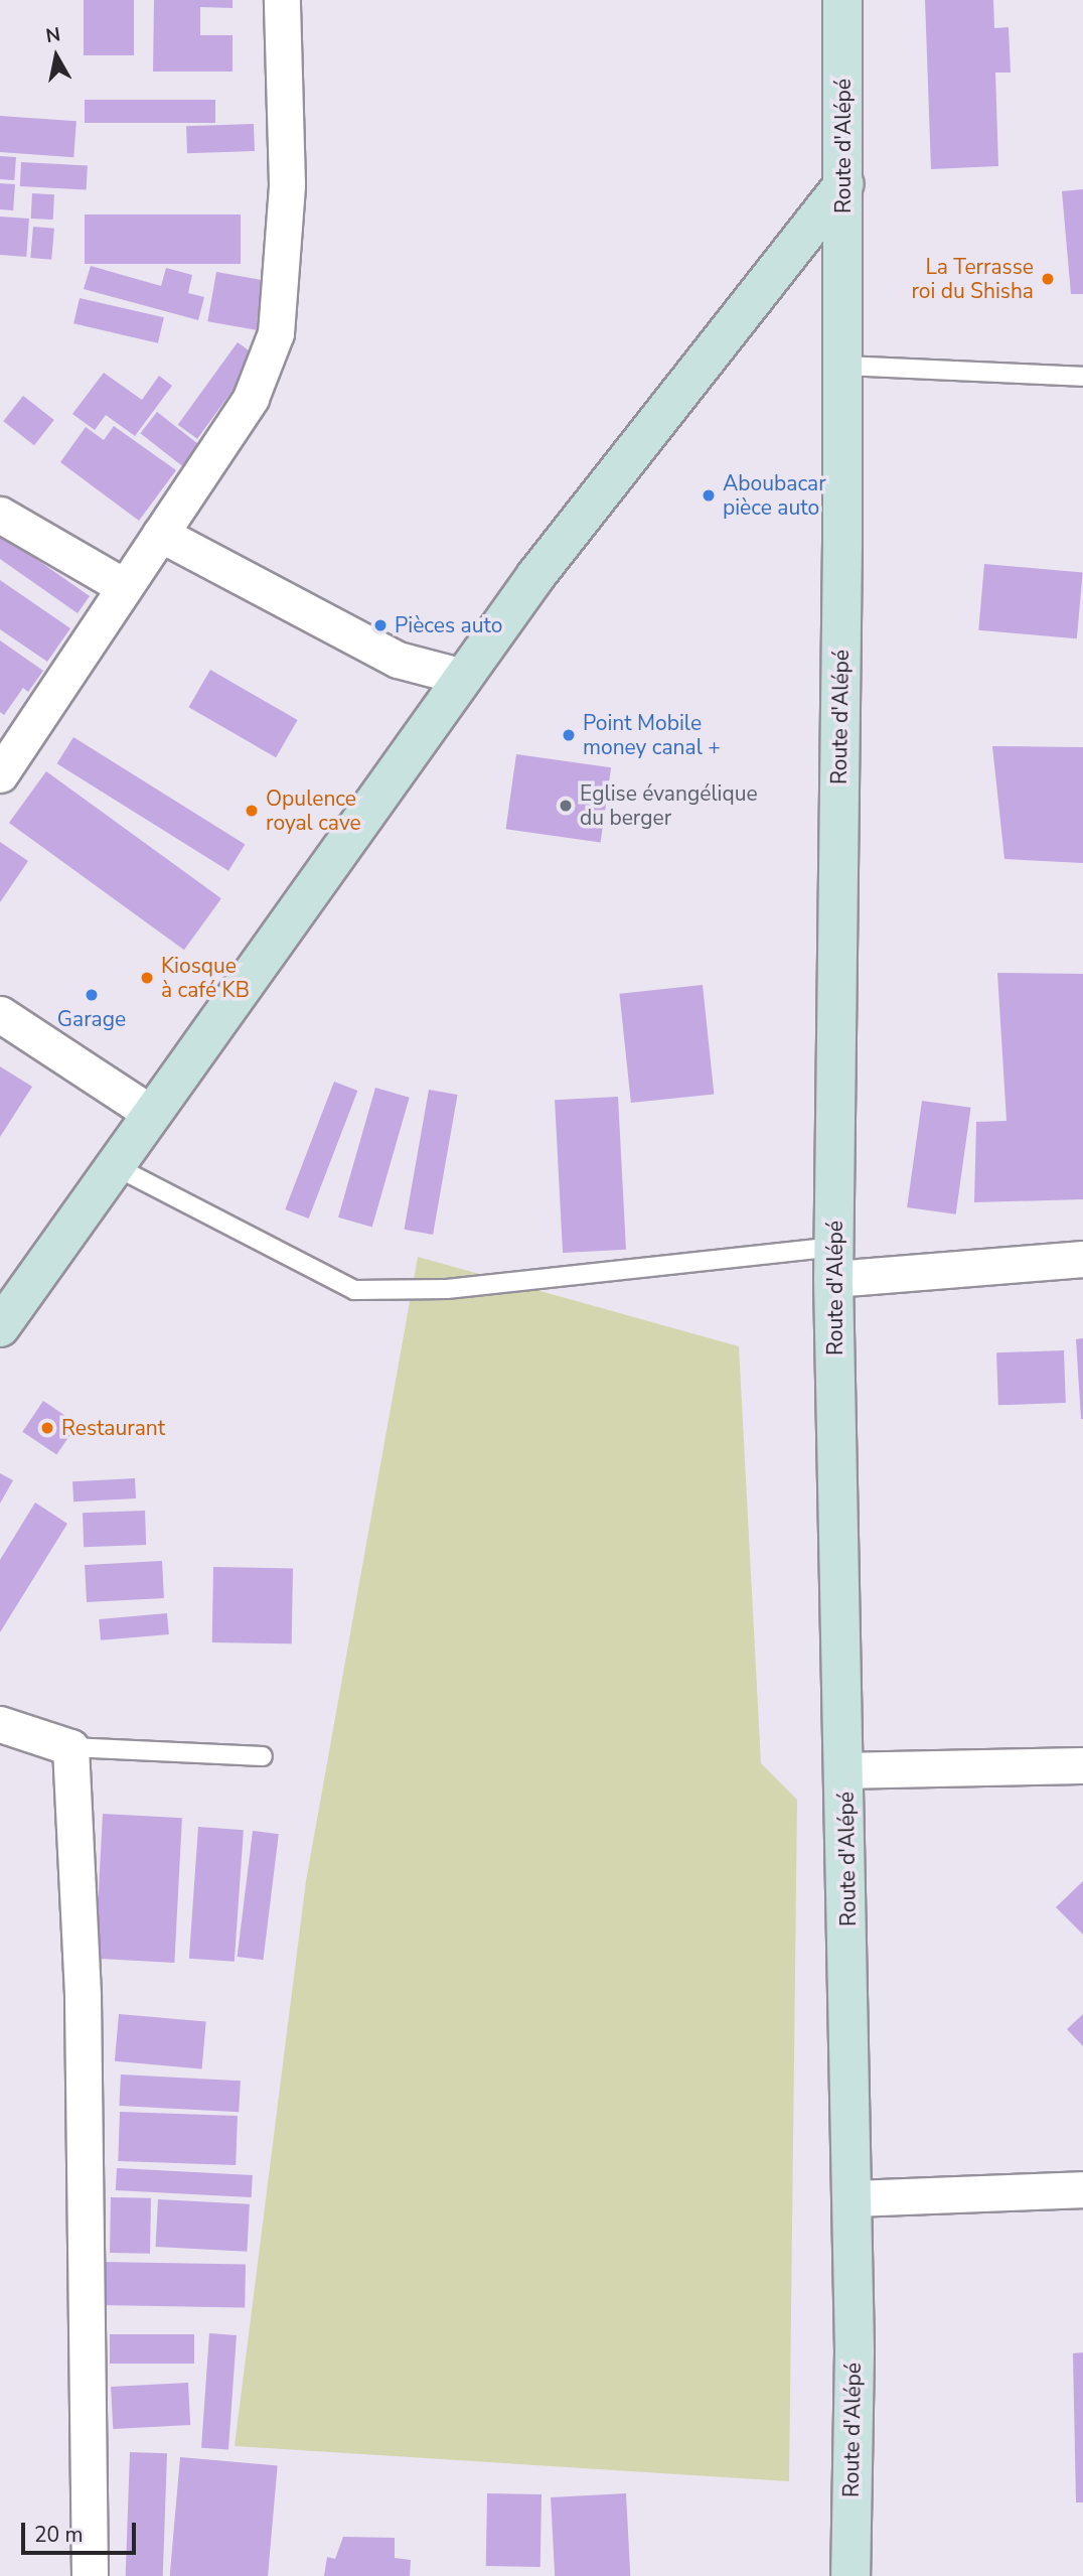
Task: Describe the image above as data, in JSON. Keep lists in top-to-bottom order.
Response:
{
  "streets": {
    "main road": ["Route d'Alépé"]
  },
  "places": [
    "La Terrasse roi du Shisha",
    "Aboubacar pièce auto",
    "Pièces auto",
    "Point Mobile money canal +",
    "Eglise évangélique du berger",
    "Opulence royal cave",
    "Kiosque à café KB",
    "Garage",
    "Restaurant"
  ],
  "scale_bar": "20 m",
  "north": "top"
}
